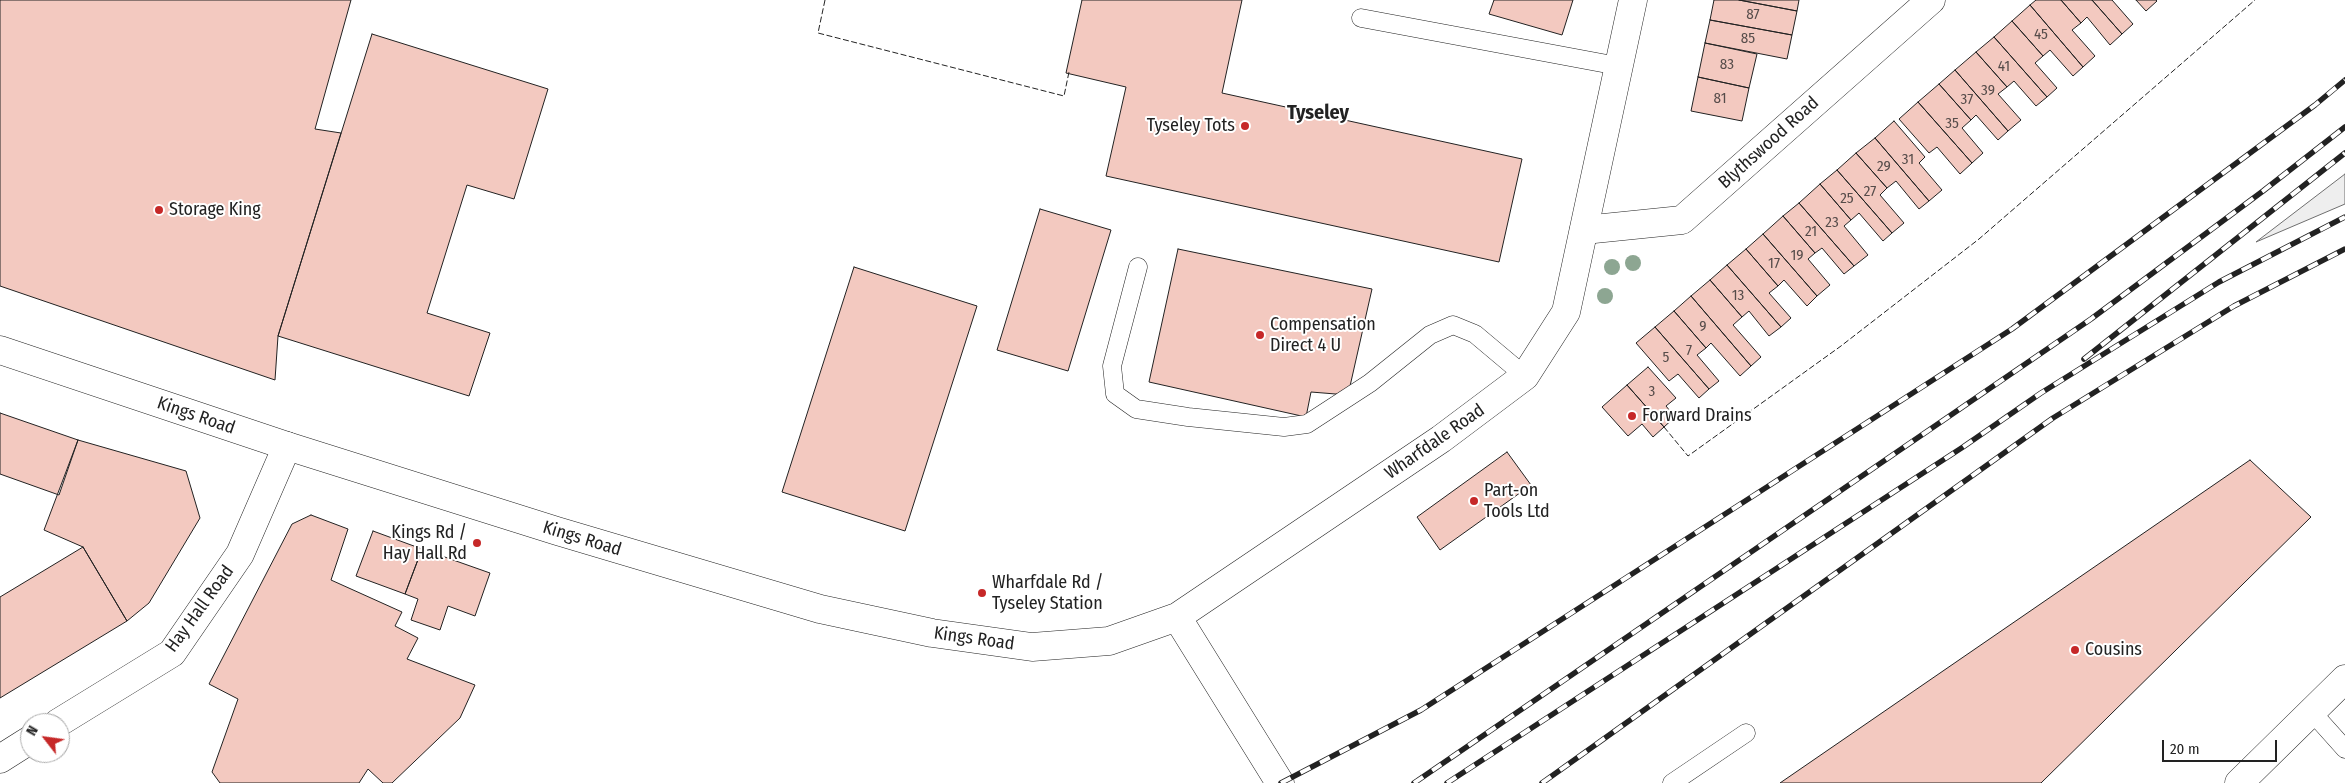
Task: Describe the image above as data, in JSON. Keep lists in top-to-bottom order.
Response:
{
  "streets": {
    "main road": [
      "Blythswood Road",
      "Kings Road",
      "Wharfdale Road",
      "Hay Hall Road"
    ]
  },
  "crossings": [
    ["Blythswood Road", "Wharfdale Road"],
    ["Kings Road", "Wharfdale Road"],
    ["Kings Road", "Hay Hall Road"]
  ],
  "districts": ["Tyseley"],
  "places": [
    "Tyseley Tots",
    "Storage King",
    "Compensation Direct 4 U",
    "Forward Drains",
    "Part-on Tools Ltd",
    "Kings Rd / Hay Hall Rd",
    "Wharfdale Rd / Tyseley Station",
    "Cousins"
  ],
  "house_numbers": [
    "87",
    "45",
    "85",
    "83",
    "41",
    "39",
    "81",
    "37",
    "35",
    "31",
    "29",
    "27",
    "25",
    "23",
    "21",
    "19",
    "17",
    "13",
    "9",
    "7",
    "5",
    "3"
  ],
  "scale_bar": "20 m",
  "north": "top left"
}
